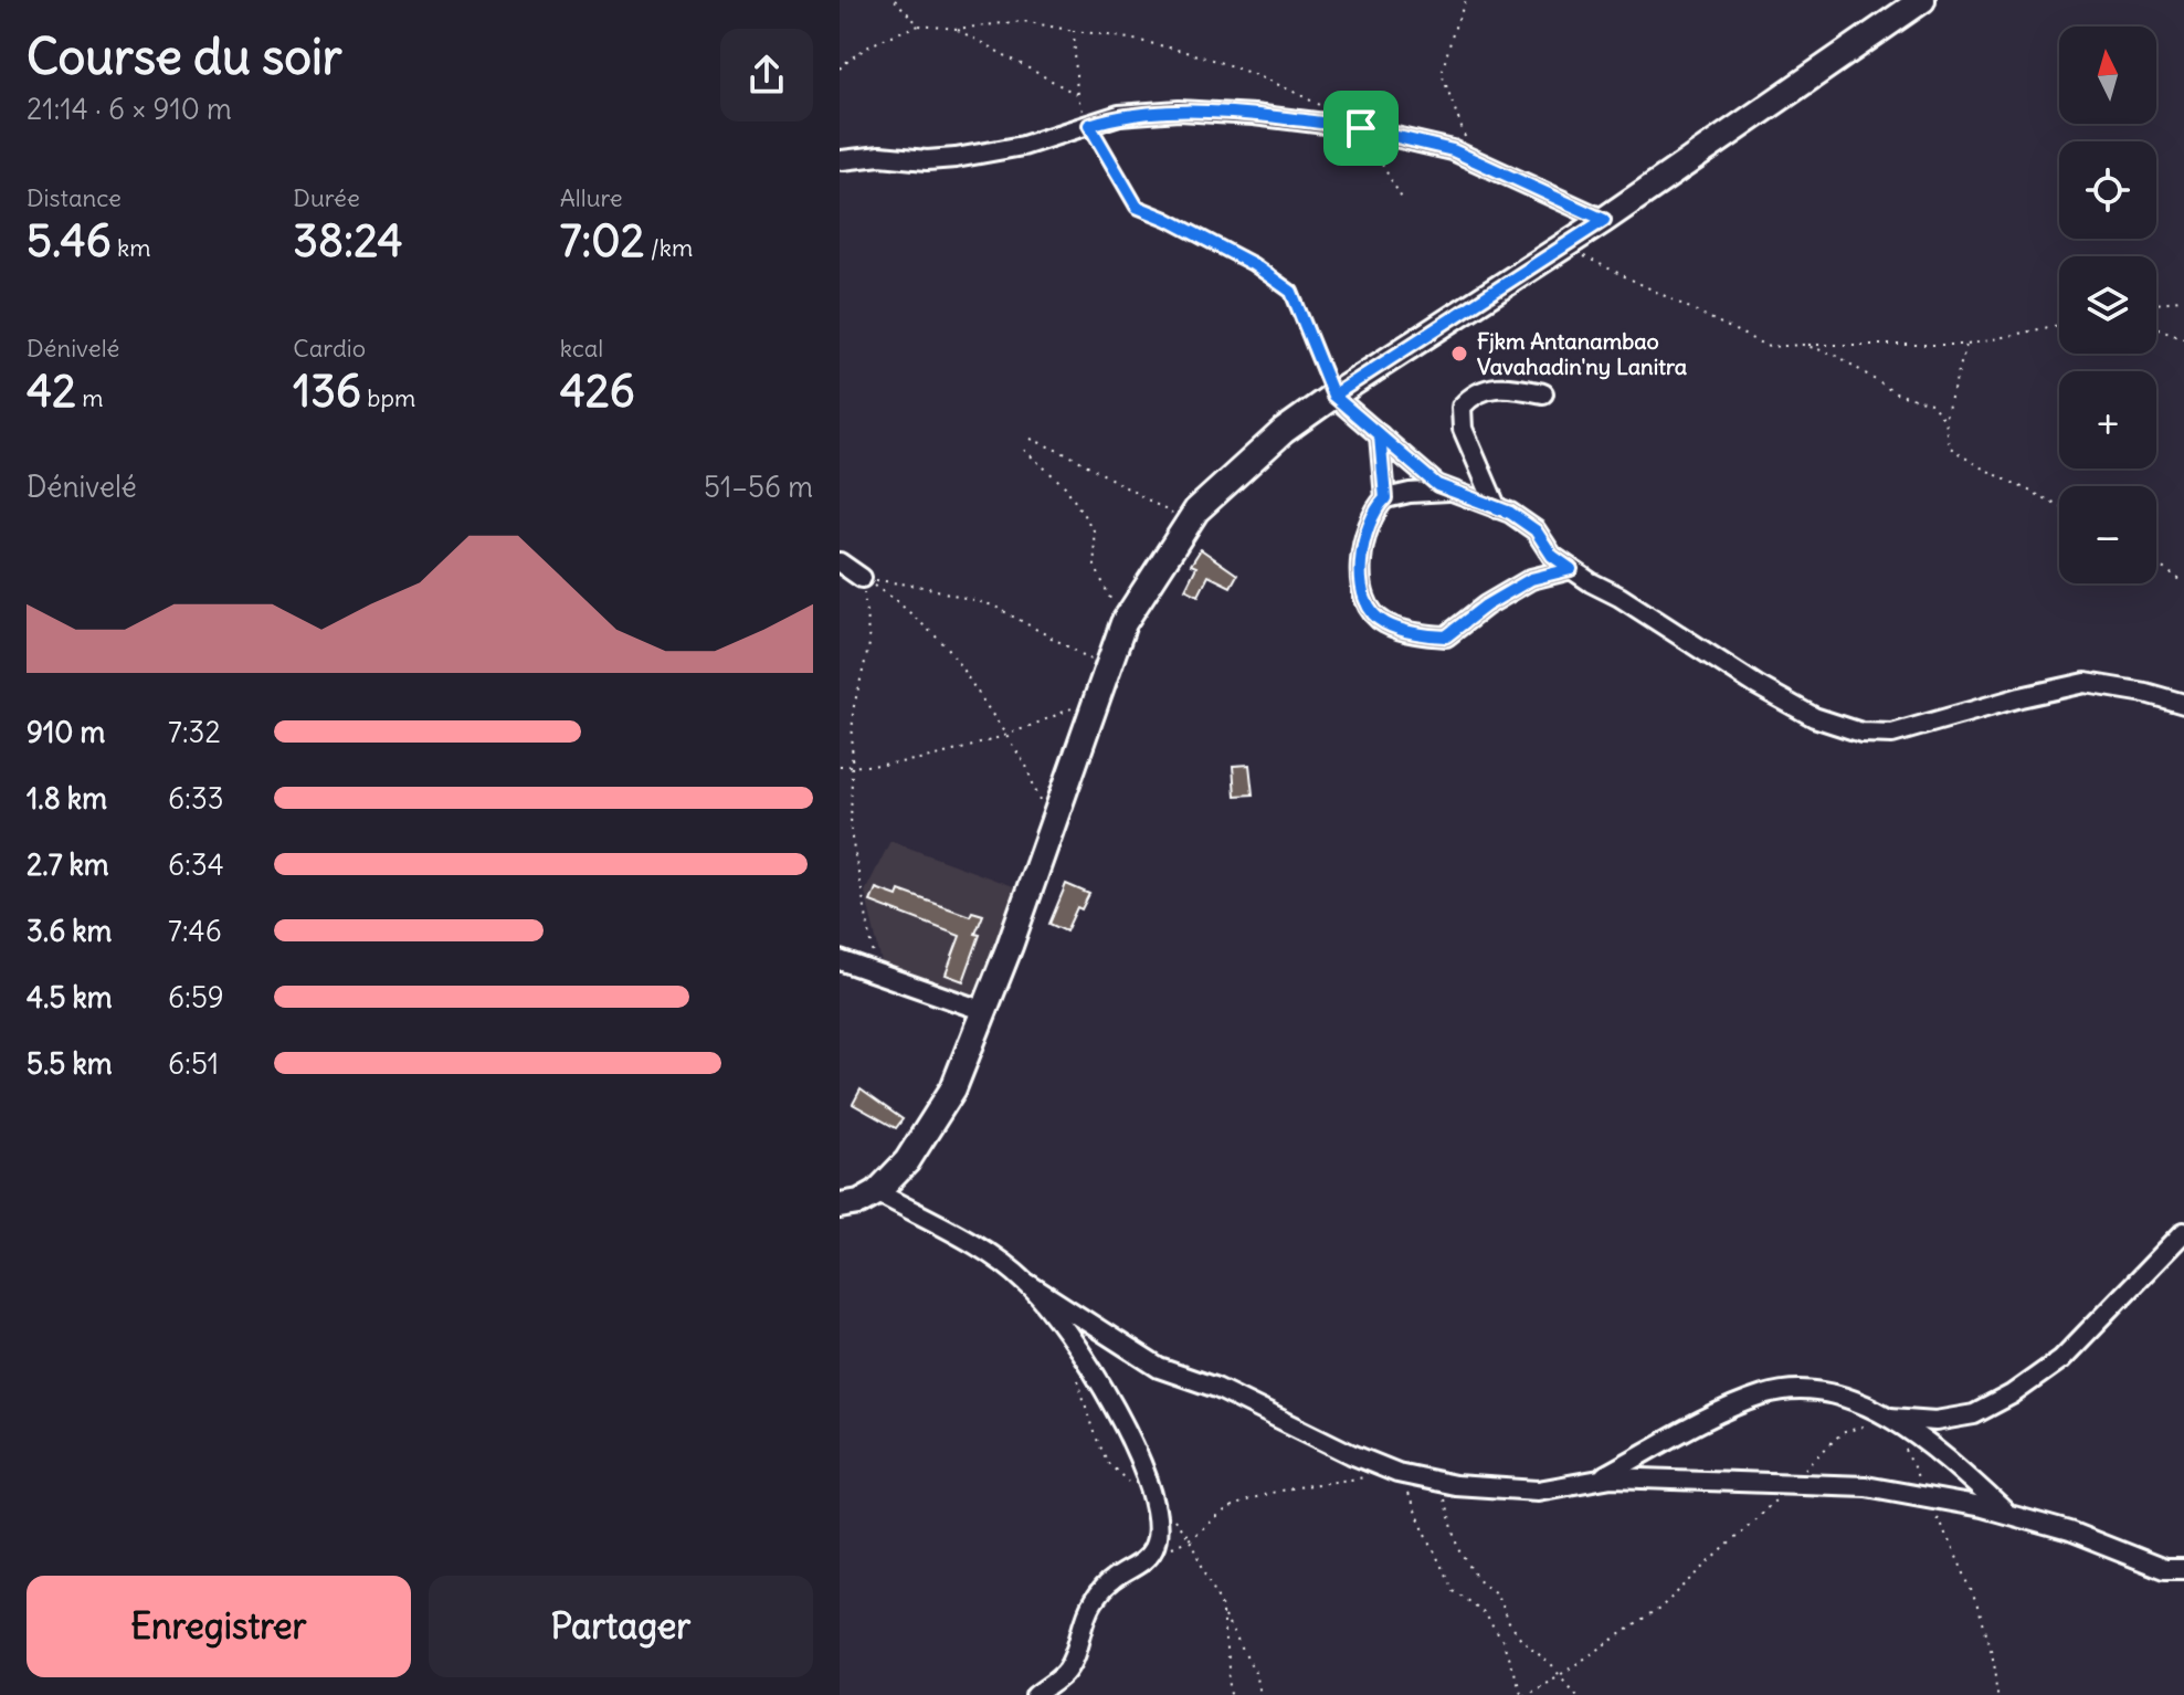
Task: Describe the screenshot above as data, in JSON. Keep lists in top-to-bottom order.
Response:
{
  "places": ["Fjkm Antanambao Vavahadin'ny Lanitra"],
  "north": "top",
  "page": {
    "heading": ["Course du soir", "21:14 · 6 × 910 m"],
    "map_buttons": ["+", "−"],
    "stats": [
      ["Distance", "5.46 km"],
      ["Durée", "38:24"],
      ["Allure", "7:02 /km"],
      ["Dénivelé", "42 m"],
      ["Cardio", "136 bpm"],
      ["kcal", "426"]
    ],
    "chart": ["Dénivelé", "51–56 m"],
    "list": [
      {
        "name": "910 m",
        "note": "7:32"
      },
      {
        "name": "1.8 km",
        "note": "6:33"
      },
      {
        "name": "2.7 km",
        "note": "6:34"
      },
      {
        "name": "3.6 km",
        "note": "7:46"
      },
      {
        "name": "4.5 km",
        "note": "6:59"
      },
      {
        "name": "5.5 km",
        "note": "6:51"
      }
    ],
    "buttons": ["Enregistrer", "Partager"]
  }
}
